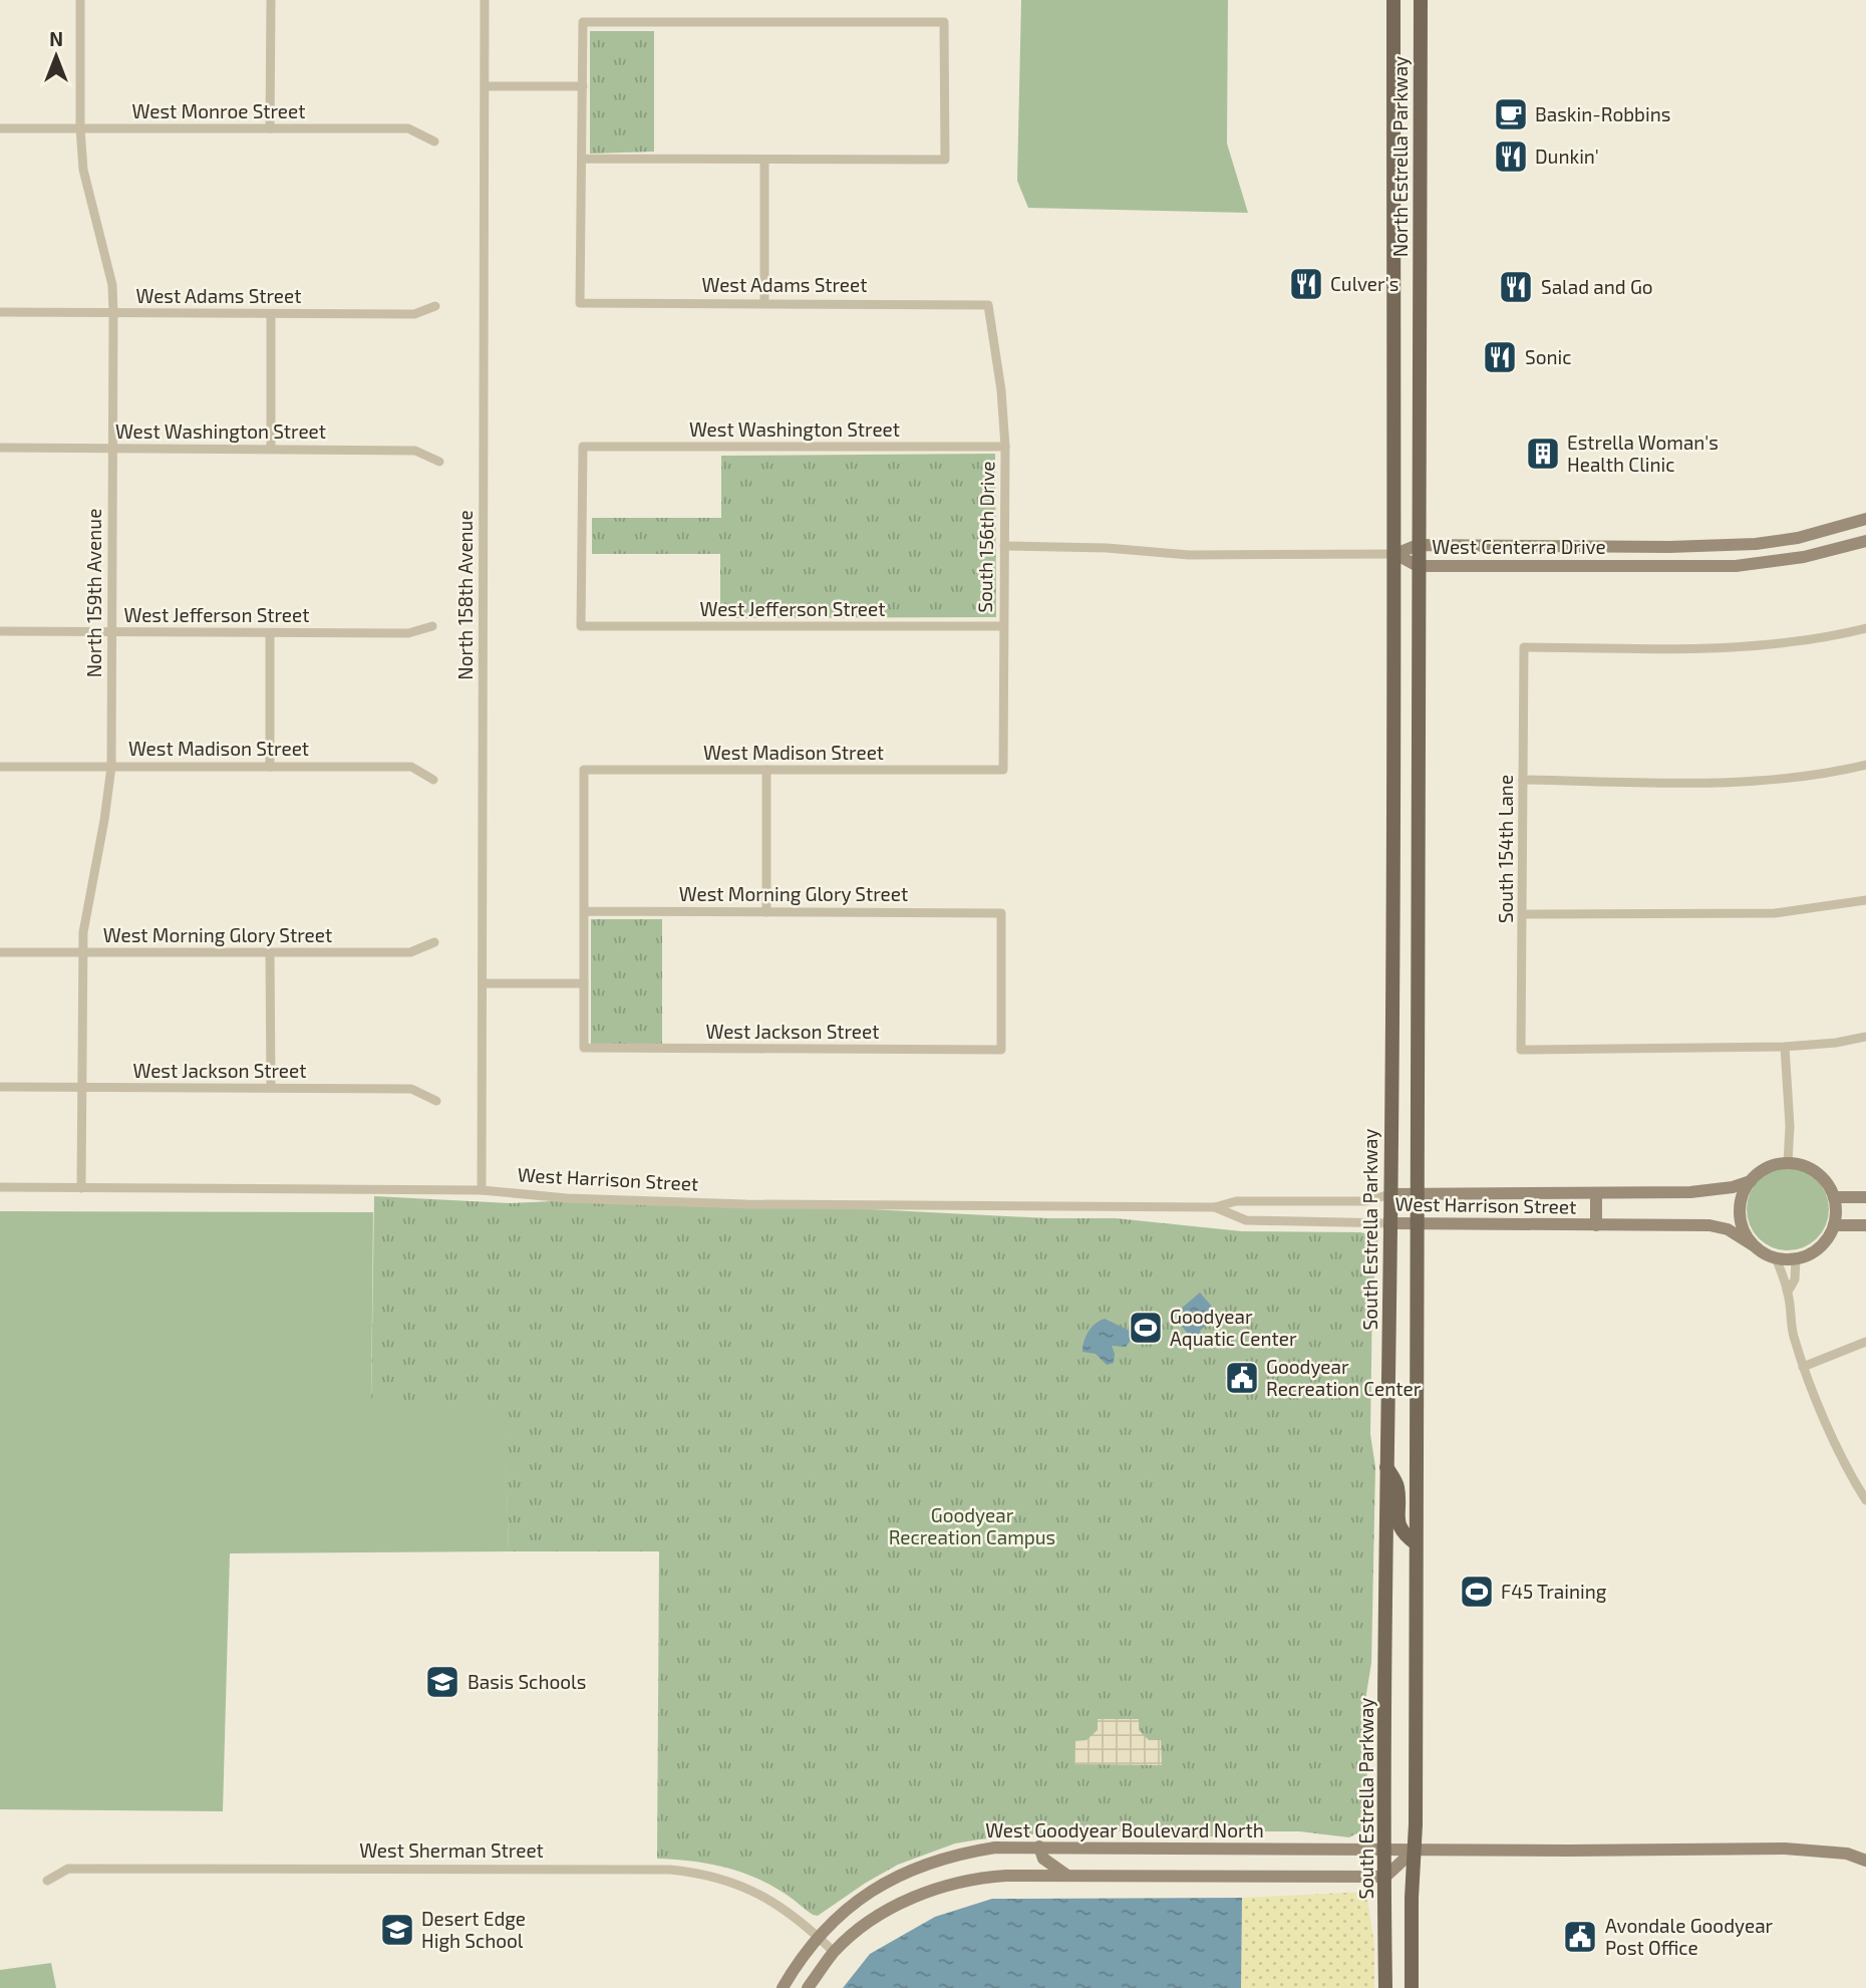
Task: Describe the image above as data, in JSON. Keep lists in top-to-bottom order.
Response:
{
  "streets": {
    "main road": ["North Estrella Parkway", "South Estrella Parkway"],
    "street": [
      "West Monroe Street",
      "West Adams Street",
      "West Washington Street",
      "South 156th Drive",
      "West Centerra Drive",
      "North 159th Avenue",
      "North 158th Avenue",
      "West Jefferson Street",
      "West Madison Street",
      "South 154th Lane",
      "West Morning Glory Street",
      "West Jackson Street",
      "West Harrison Street",
      "West Goodyear Boulevard North",
      "West Sherman Street"
    ]
  },
  "crossings": [
    ["West Monroe Street", "North 159th Avenue"],
    ["North Estrella Parkway", "West Centerra Drive"],
    ["North Estrella Parkway", "South Estrella Parkway"],
    ["West Adams Street", "South 156th Drive"],
    ["West Adams Street", "North 159th Avenue"],
    ["West Washington Street", "South 156th Drive"],
    ["West Washington Street", "North 159th Avenue"],
    ["West Washington Street", "West Jefferson Street"],
    ["South 156th Drive", "West Jefferson Street"],
    ["South 156th Drive", "West Madison Street"],
    ["West Centerra Drive", "South Estrella Parkway"],
    ["North 159th Avenue", "West Jefferson Street"],
    ["North 159th Avenue", "West Madison Street"],
    ["North 159th Avenue", "West Morning Glory Street"],
    ["North 159th Avenue", "West Jackson Street"],
    ["North 159th Avenue", "West Harrison Street"],
    ["North 158th Avenue", "West Harrison Street"],
    ["West Madison Street", "West Morning Glory Street"],
    ["West Morning Glory Street", "West Jackson Street"],
    ["West Harrison Street", "South Estrella Parkway"],
    ["South Estrella Parkway", "West Goodyear Boulevard North"],
    ["West Goodyear Boulevard North", "West Sherman Street"]
  ],
  "parks": ["Goodyear Recreation Campus"],
  "places": {
    "cafe": ["Baskin-Robbins"],
    "restaurant": [
      "Dunkin'",
      "Culver's",
      "Salad and Go",
      "Sonic"
    ],
    "building": ["Estrella Woman's Health Clinic"],
    "sports": ["Goodyear Aquatic Center", "F45 Training"],
    "public building": ["Goodyear Recreation Center", "Avondale Goodyear Post Office"],
    "school or university": ["Basis Schools", "Desert Edge High School"]
  },
  "north": "top"
}
